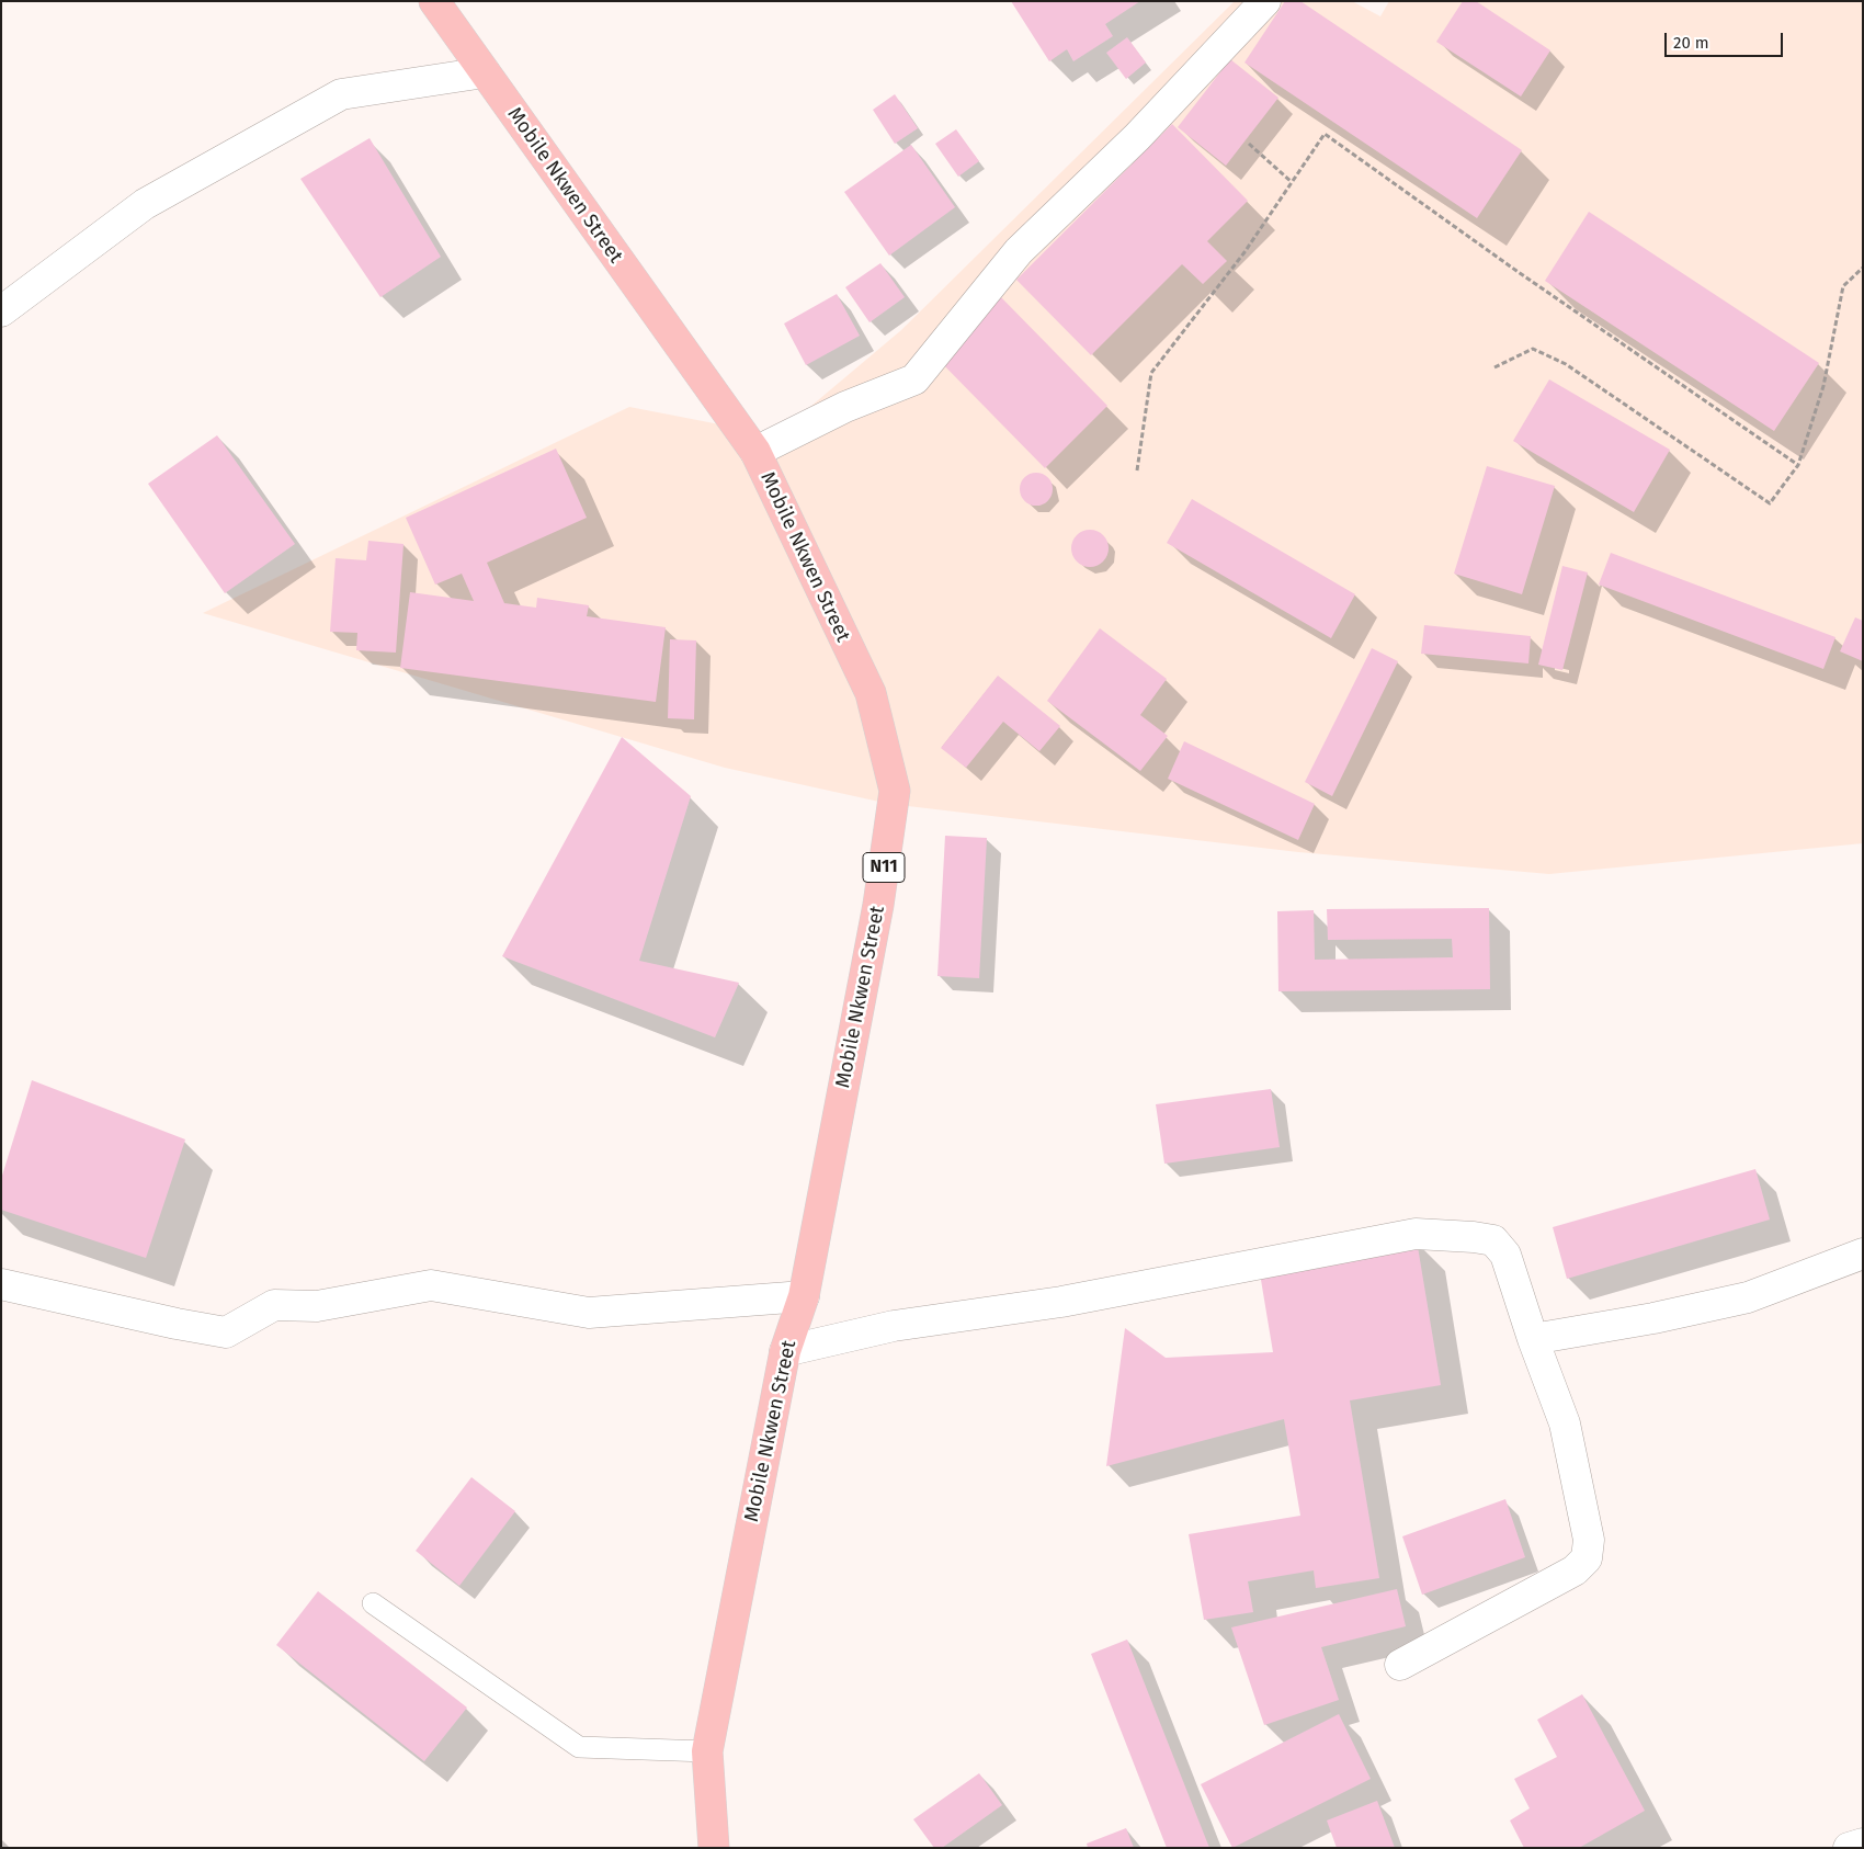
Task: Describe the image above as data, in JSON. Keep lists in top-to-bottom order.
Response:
{
  "streets": {
    "highway": ["Mobile Nkwen Street", "N11"]
  },
  "scale_bar": "20 m"
}
